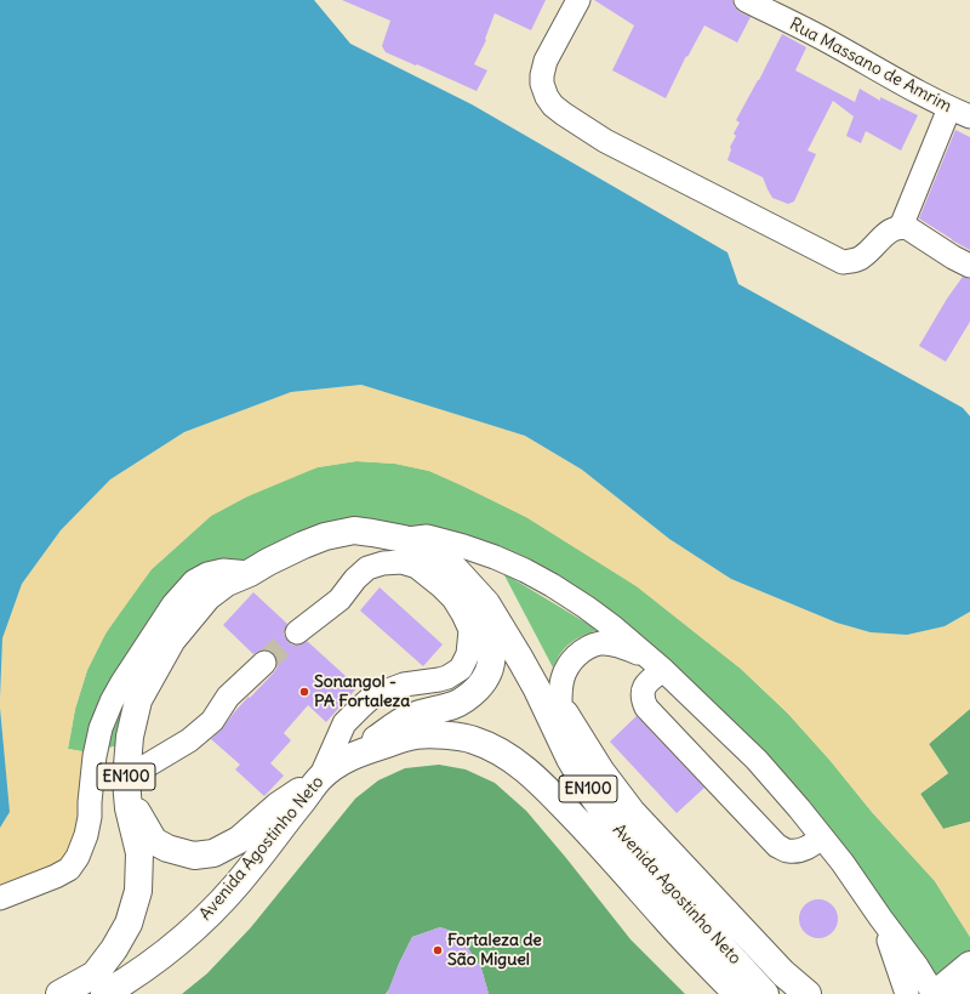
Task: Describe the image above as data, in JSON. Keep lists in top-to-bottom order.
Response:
{
  "streets": {
    "main road": ["EN100", "Avenida Agostinho Neto"],
    "street": ["Rua Massano de Amrim"]
  },
  "places": ["Sonangol - PA Fortaleza", "Fortaleza de São Miguel"]
}
